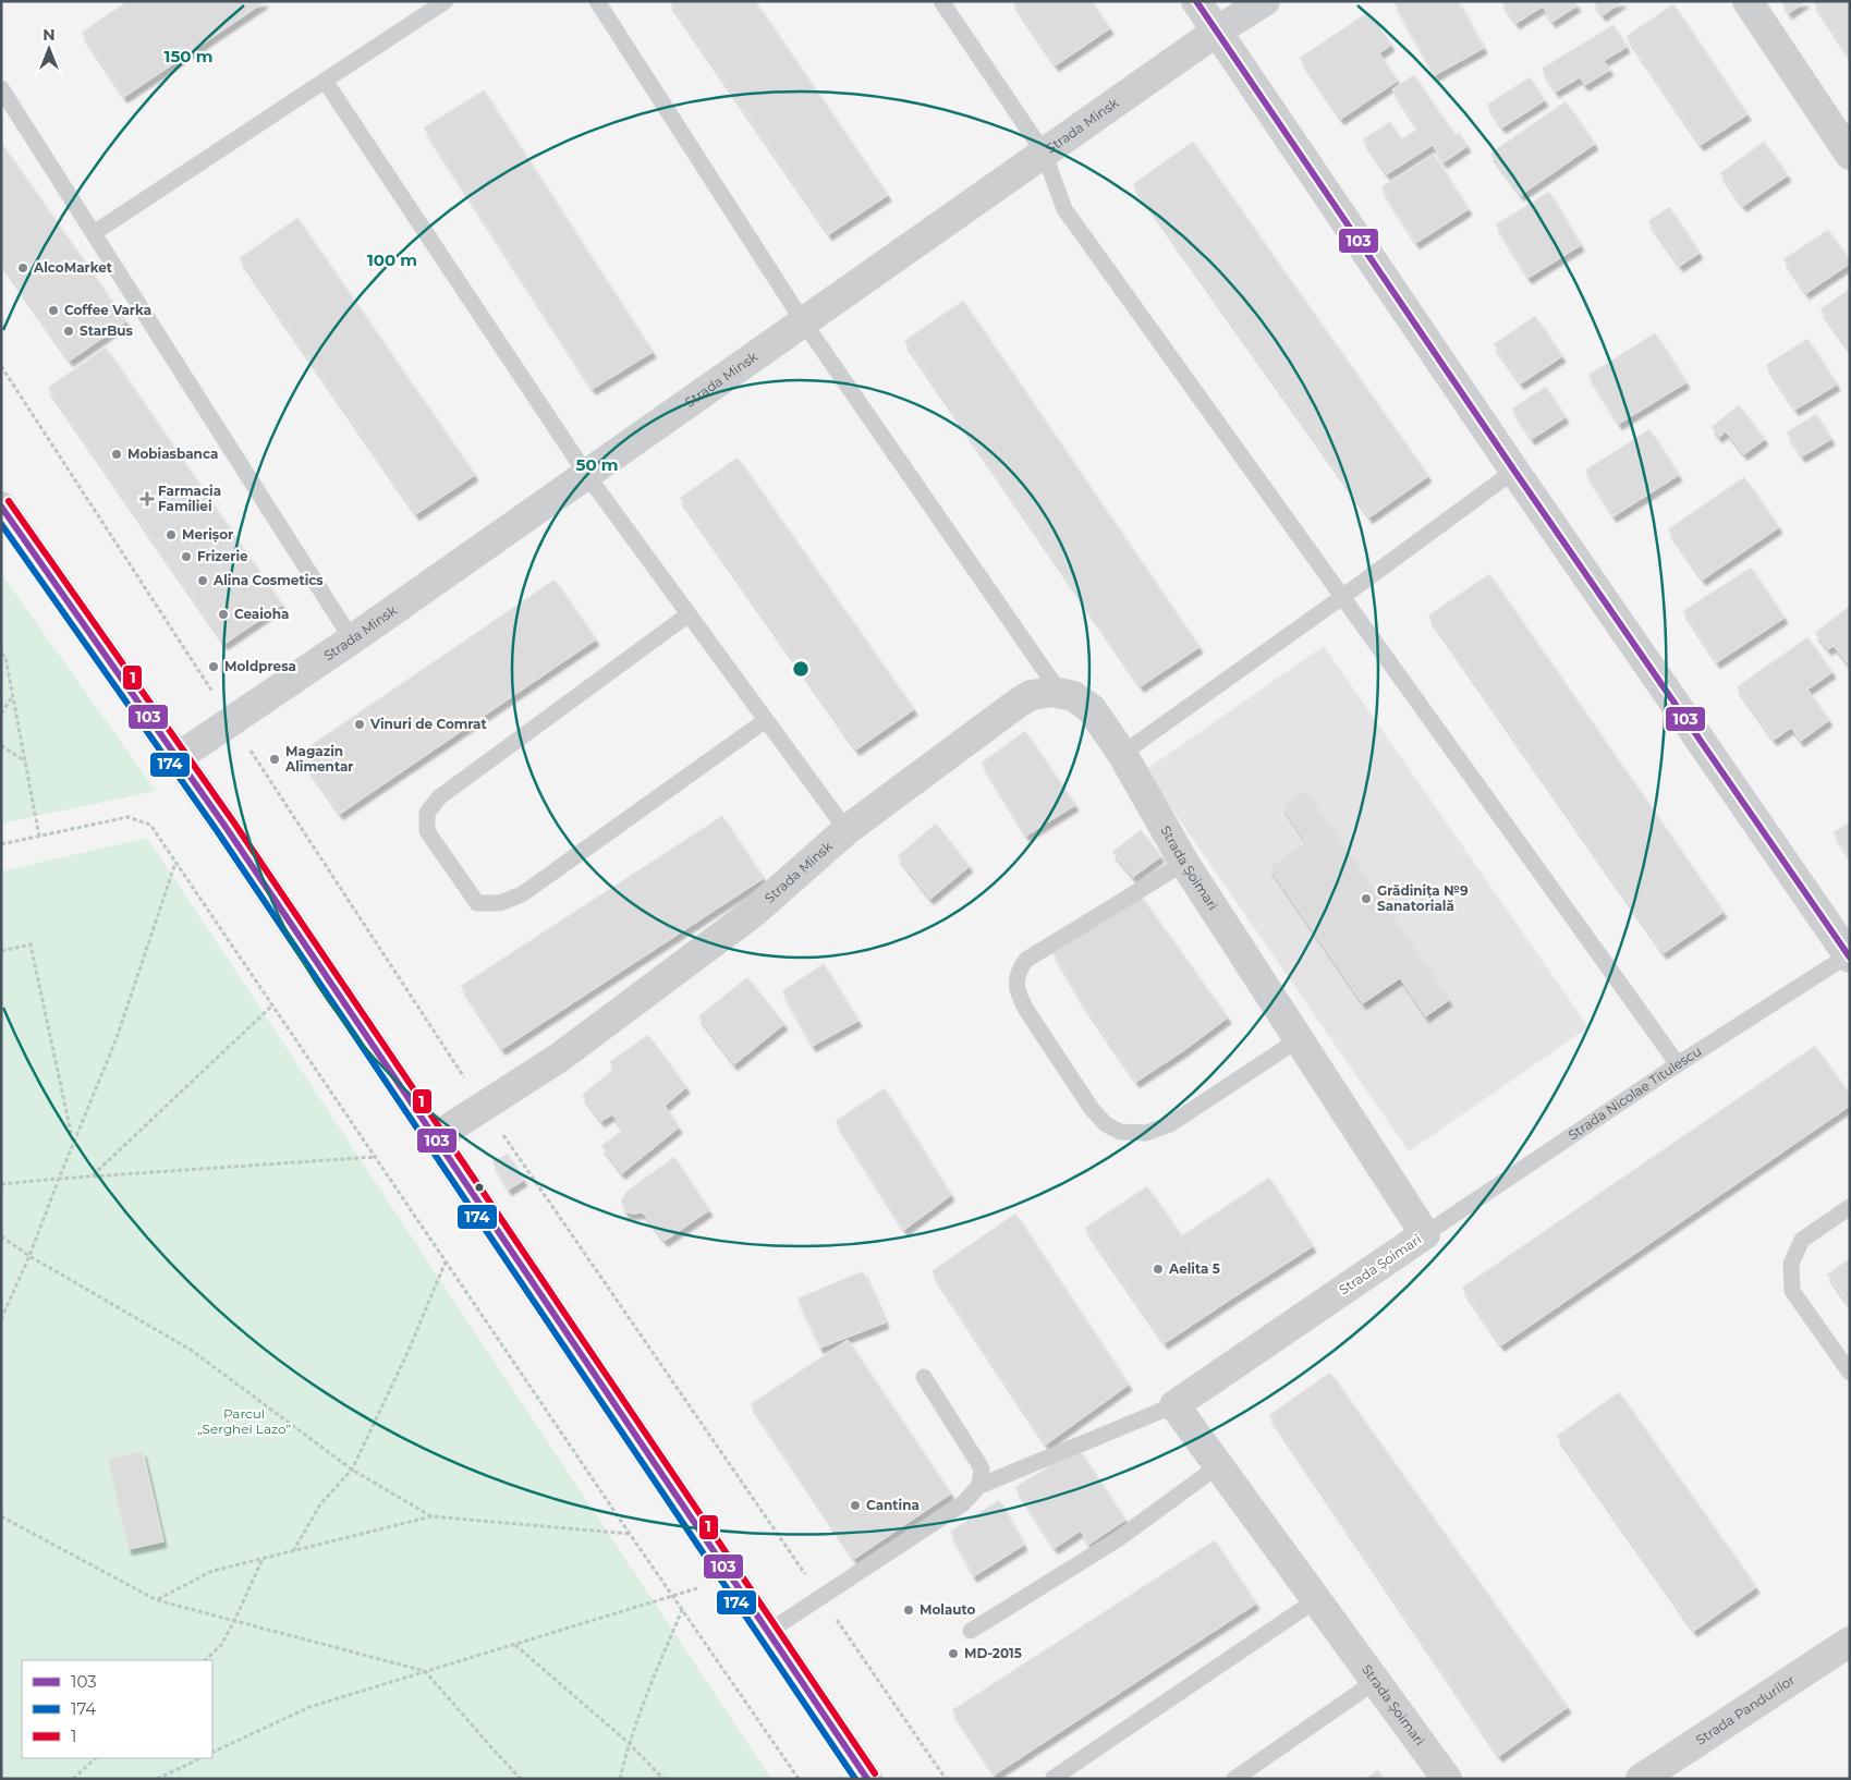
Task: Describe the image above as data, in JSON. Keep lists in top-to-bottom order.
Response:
{
  "streets": {
    "street": [
      "Strada Minsk",
      "Strada Șoimari",
      "Strada Nicolae Titulescu",
      "Strada Pandurilor"
    ]
  },
  "crossings": [
    ["Strada Minsk", "Strada Șoimari"],
    ["Strada Minsk", "Strada Nicolae Titulescu"],
    ["Strada Șoimari", "Strada Nicolae Titulescu"]
  ],
  "parks": ["Parcul „Serghei Lazo”"],
  "places": {
    "other": [
      "AlcoMarket",
      "Coffee Varka",
      "StarBus",
      "Mobiasbanca",
      "Merișor",
      "Frizerie",
      "Alina Cosmetics",
      "Ceaioha",
      "Moldpresa",
      "Vinuri de Comrat",
      "Magazin Alimentar",
      "Grădinița №9 Sanatorială",
      "Aelita 5",
      "Cantina",
      "Molauto",
      "MD-2015"
    ],
    "health": ["Farmacia Familiei"]
  },
  "lines": ["transit line 103", "transit line 1", "transit line 174"],
  "legend": ["103", "174", "1"],
  "north": "top",
  "rings": ["150 m", "100 m", "50 m"]
}
